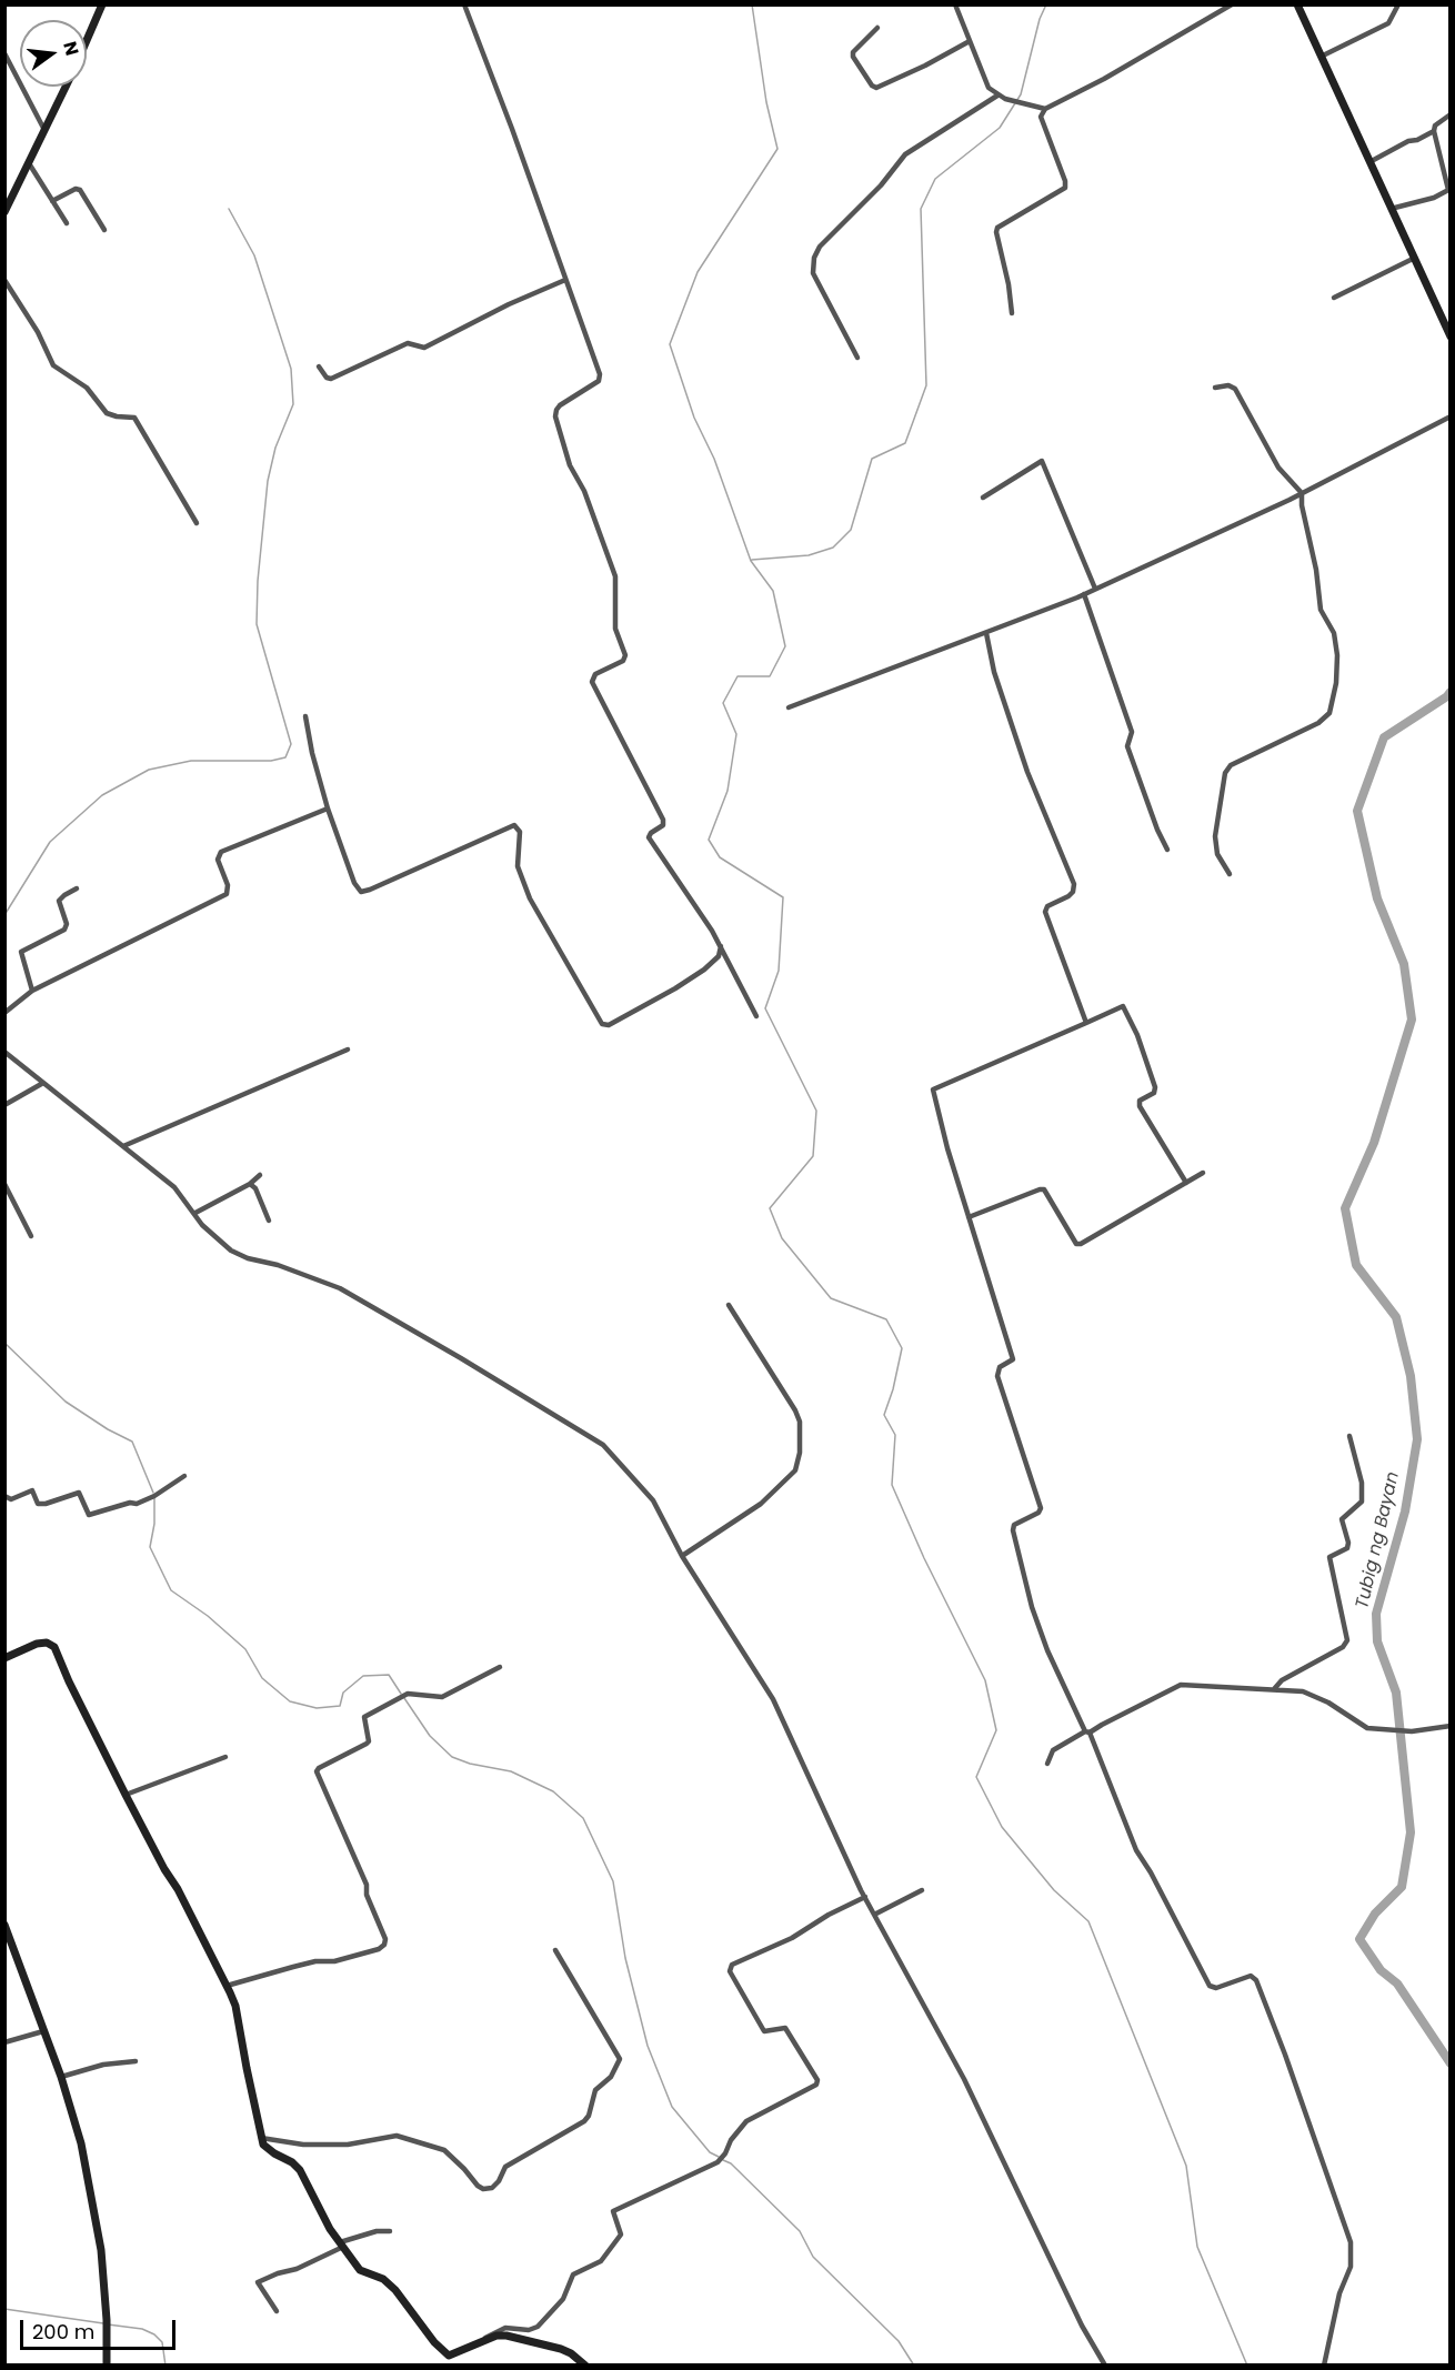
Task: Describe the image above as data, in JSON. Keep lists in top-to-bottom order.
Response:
{
  "water": ["Tubig ng Bayan"],
  "scale_bar": "200 m",
  "north": "right"
}
